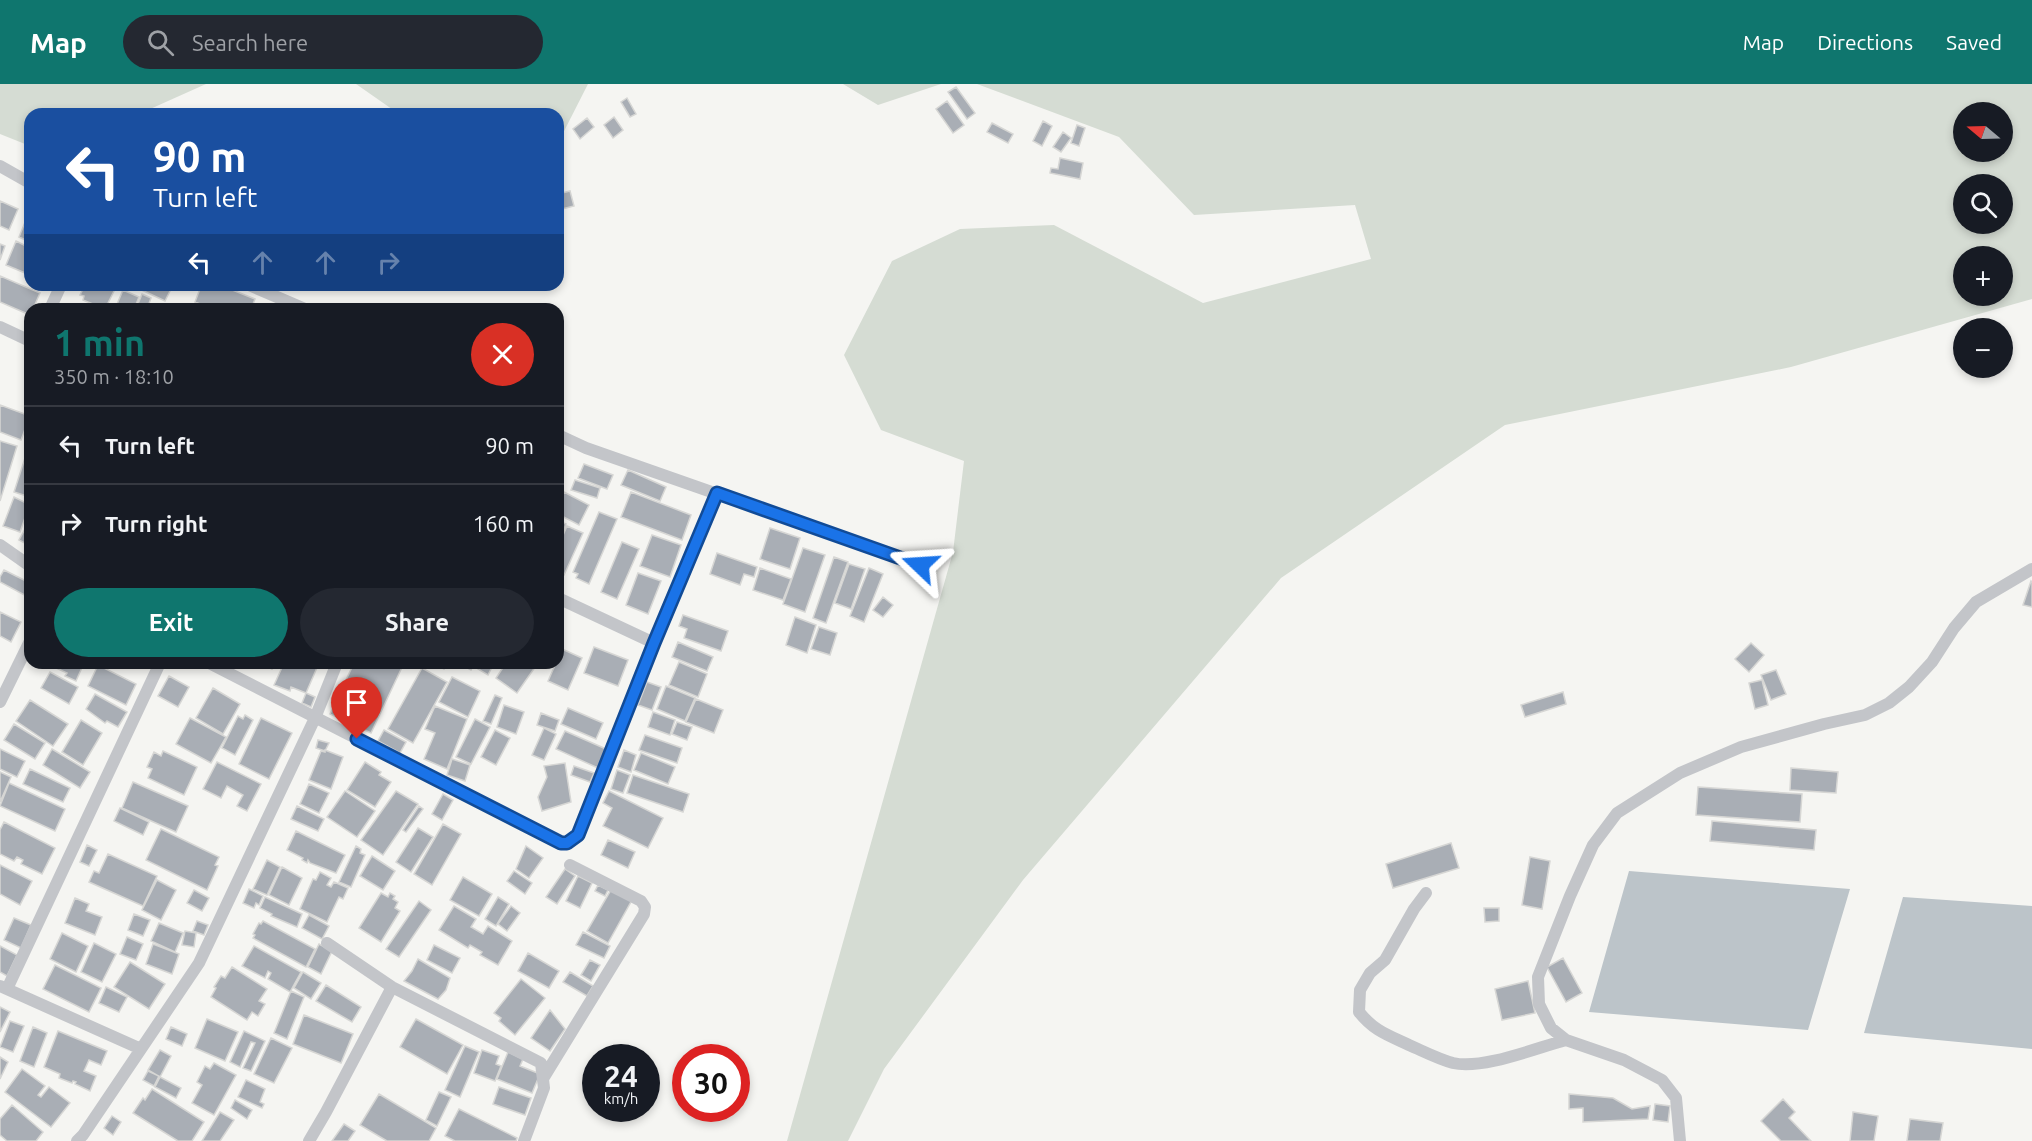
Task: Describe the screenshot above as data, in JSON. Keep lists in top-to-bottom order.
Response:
{
  "north": "left",
  "page": {
    "header": "Map",
    "search": "Search here",
    "nav": ["Map", "Directions", "Saved"],
    "map_buttons": ["+", "−"],
    "turn": ["90 m", "Turn left"],
    "heading": ["1 min", "350 m · 18:10"],
    "list": [
      {
        "name": "Turn left",
        "value": "90 m"
      },
      {
        "name": "Turn right",
        "value": "160 m"
      }
    ],
    "buttons": ["Exit", "Share"],
    "speed": "24 km/h",
    "limit": "30"
  }
}
